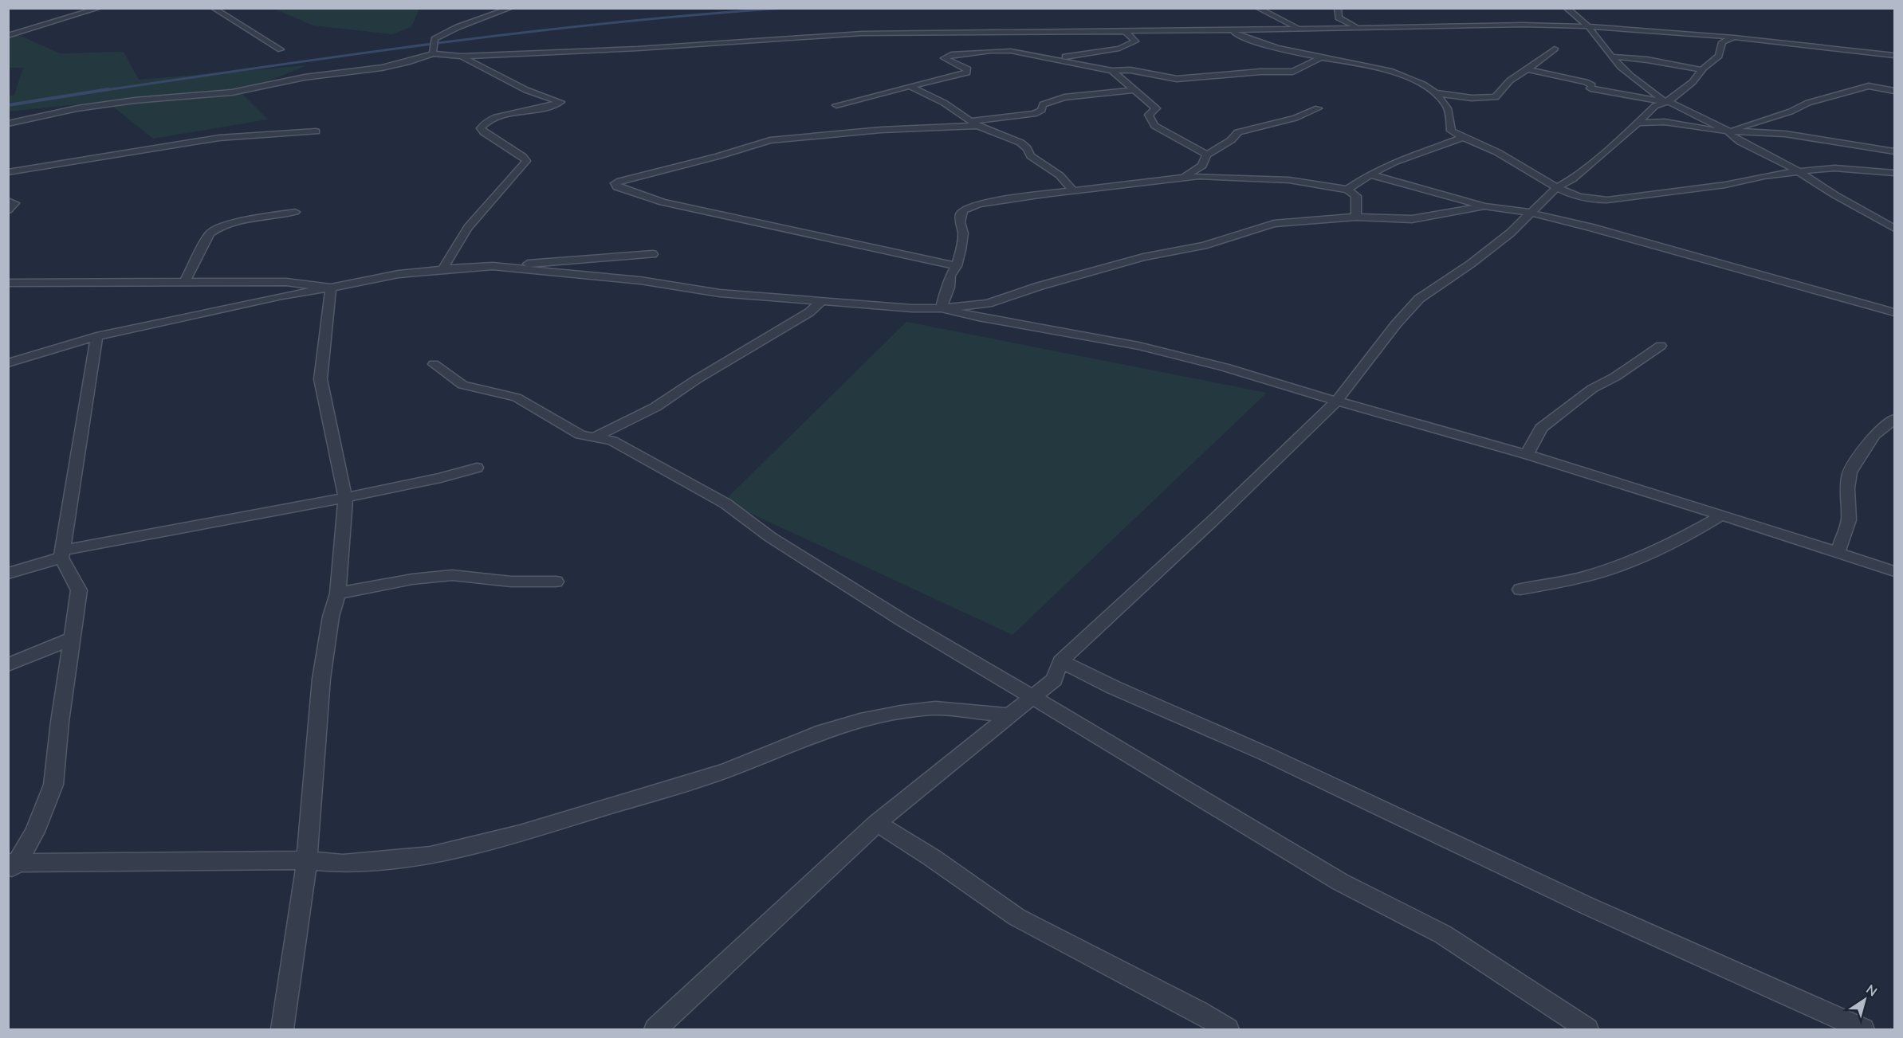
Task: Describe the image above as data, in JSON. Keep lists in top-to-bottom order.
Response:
{
  "north": "top right"
}
